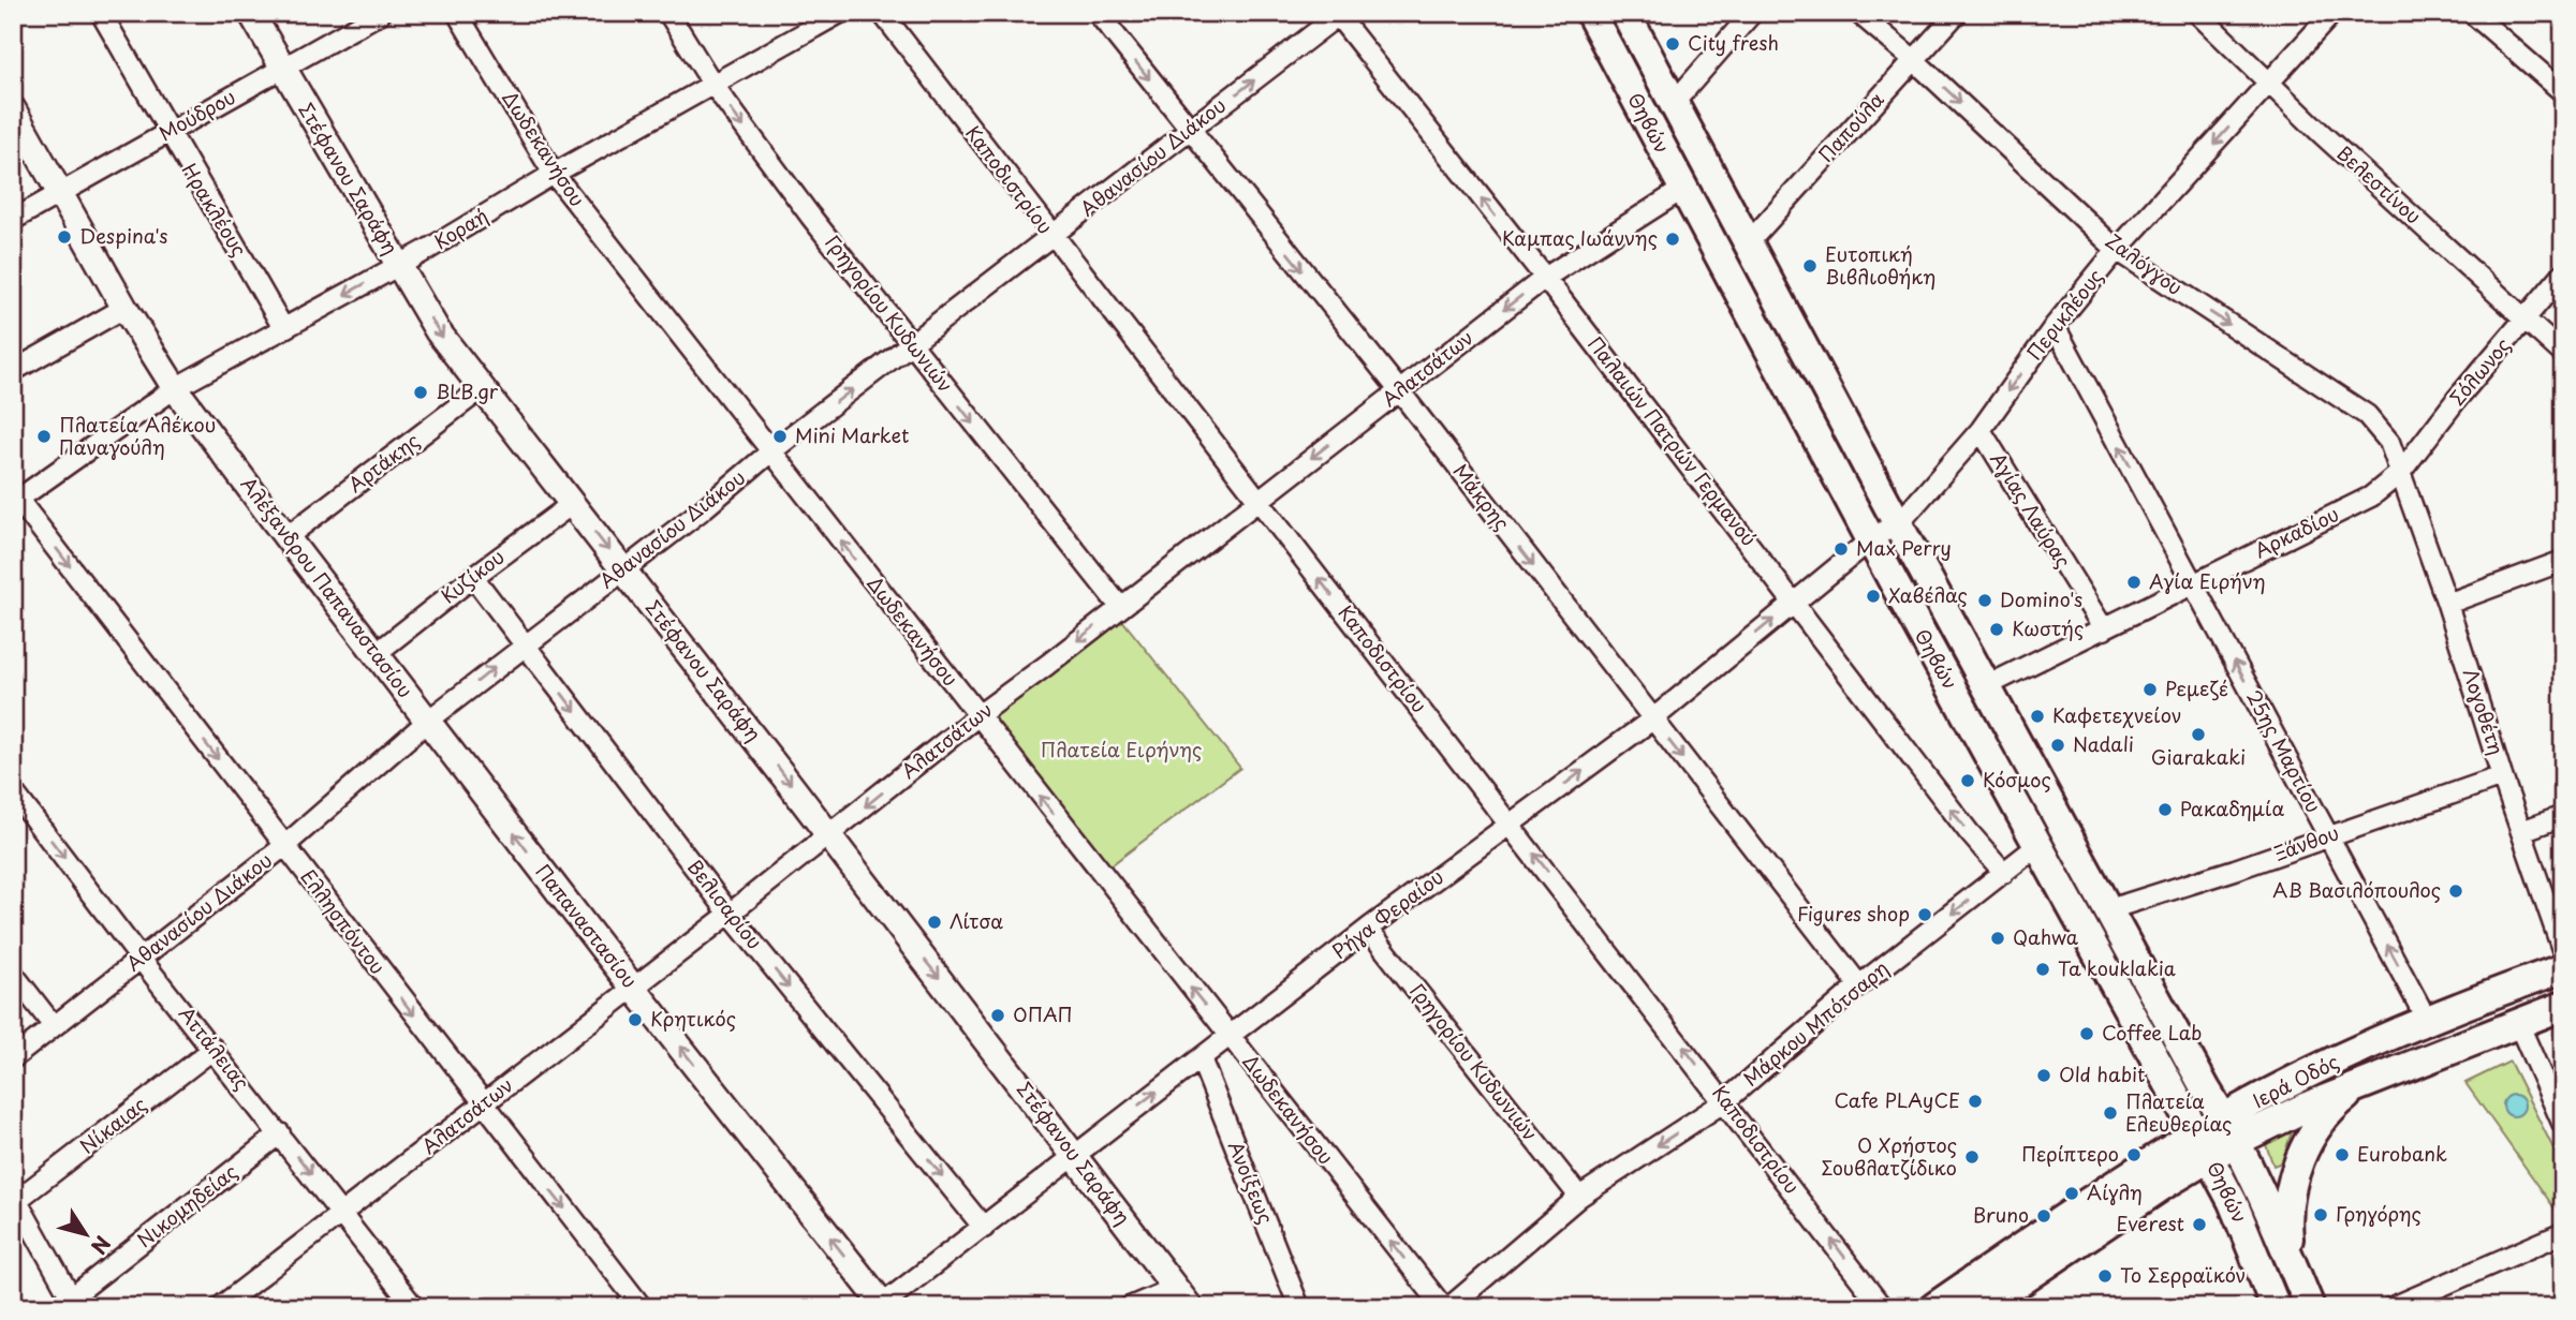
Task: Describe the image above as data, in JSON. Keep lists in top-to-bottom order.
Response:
{
  "streets": {
    "main road": ["Θηβών", "Ιερά Οδός"],
    "street": [
      "Μούδρου",
      "Παπούλα",
      "Δωδεκανήσου",
      "Αθανασίου Διάκου",
      "Στέφανου Σαράφη",
      "Καποδιστρίου",
      "Βελεστίνου",
      "Ηρακλέους",
      "Κοραή",
      "Ζαλόγγου",
      "Γρηγορίου Κυδωνιών",
      "Περικλέους",
      "Αλατσάτων",
      "Σόλωνος",
      "Παλαιών Πατρών Γερμανού",
      "Αρτάκης",
      "Μάκρης",
      "Αγίας Λαύρας",
      "Αρκαδίου",
      "Κυζίκου",
      "Αλέξανδρου Παπαναστασίου",
      "Λογοθέτη",
      "25ης Μαρτίου",
      "Ξάνθου",
      "Βελισαρίου",
      "Ρήγα Φεραίου",
      "Ελλησπόντου",
      "Παπαναστασίου",
      "Μάρκου Μπότσαρη",
      "Αττάλειας",
      "Νίκαιας",
      "Ανοίξεως",
      "Νικομηδείας"
    ]
  },
  "crossings": [
    ["Μούδρου", "Στέφανου Σαράφη"],
    ["Μούδρου", "Ηρακλέους"],
    ["Μούδρου", "Αλέξανδρου Παπαναστασίου"],
    ["Θηβών", "Παπούλα"],
    ["Θηβών", "Περικλέους"],
    ["Θηβών", "Αλατσάτων"],
    ["Θηβών", "Αρκαδίου"],
    ["Θηβών", "Ξάνθου"],
    ["Θηβών", "Ρήγα Φεραίου"],
    ["Θηβών", "Μάρκου Μπότσαρη"],
    ["Θηβών", "Ιερά Οδός"],
    ["Παπούλα", "Ζαλόγγου"],
    ["Δωδεκανήσου", "Αθανασίου Διάκου"],
    ["Δωδεκανήσου", "Κοραή"],
    ["Δωδεκανήσου", "Αλατσάτων"],
    ["Δωδεκανήσου", "Ρήγα Φεραίου"],
    ["Αθανασίου Διάκου", "Στέφανου Σαράφη"],
    ["Αθανασίου Διάκου", "Καποδιστρίου"],
    ["Αθανασίου Διάκου", "Γρηγορίου Κυδωνιών"],
    ["Αθανασίου Διάκου", "Παλαιών Πατρών Γερμανού"],
    ["Αθανασίου Διάκου", "Μάκρης"],
    ["Αθανασίου Διάκου", "Αλέξανδρου Παπαναστασίου"],
    ["Αθανασίου Διάκου", "Βελισαρίου"],
    ["Αθανασίου Διάκου", "Ελλησπόντου"],
    ["Αθανασίου Διάκου", "Παπαναστασίου"],
    ["Αθανασίου Διάκου", "Αττάλειας"],
    ["Στέφανου Σαράφη", "Κοραή"],
    ["Στέφανου Σαράφη", "Αλατσάτων"],
    ["Στέφανου Σαράφη", "Αρτάκης"],
    ["Στέφανου Σαράφη", "Κυζίκου"],
    ["Στέφανου Σαράφη", "Ρήγα Φεραίου"],
    ["Καποδιστρίου", "Αλατσάτων"],
    ["Καποδιστρίου", "Ρήγα Φεραίου"],
    ["Καποδιστρίου", "Μάρκου Μπότσαρη"],
    ["Βελεστίνου", "Περικλέους"],
    ["Βελεστίνου", "Σόλωνος"],
    ["Ηρακλέους", "Κοραή"],
    ["Κοραή", "Γρηγορίου Κυδωνιών"],
    ["Κοραή", "Αλέξανδρου Παπαναστασίου"],
    ["Κοραή", "Ελλησπόντου"],
    ["Ζαλόγγου", "Περικλέους"],
    ["Ζαλόγγου", "Σόλωνος"],
    ["Ζαλόγγου", "Αρκαδίου"],
    ["Ζαλόγγου", "Λογοθέτη"],
    ["Γρηγορίου Κυδωνιών", "Αλατσάτων"],
    ["Γρηγορίου Κυδωνιών", "Ρήγα Φεραίου"],
    ["Γρηγορίου Κυδωνιών", "Μάρκου Μπότσαρη"],
    ["Περικλέους", "Αγίας Λαύρας"],
    ["Περικλέους", "25ης Μαρτίου"],
    ["Περικλέους", "Ρήγα Φεραίου"],
    ["Αλατσάτων", "Παλαιών Πατρών Γερμανού"],
    ["Αλατσάτων", "Μάκρης"],
    ["Αλατσάτων", "Βελισαρίου"],
    ["Αλατσάτων", "Ελλησπόντου"],
    ["Αλατσάτων", "Παπαναστασίου"],
    ["Αλατσάτων", "Αττάλειας"],
    ["Σόλωνος", "Αρκαδίου"],
    ["Σόλωνος", "Λογοθέτη"],
    ["Παλαιών Πατρών Γερμανού", "Ρήγα Φεραίου"],
    ["Παλαιών Πατρών Γερμανού", "Μάρκου Μπότσαρη"],
    ["Αρτάκης", "Αλέξανδρου Παπαναστασίου"],
    ["Μάκρης", "Ρήγα Φεραίου"],
    ["Μάκρης", "Μάρκου Μπότσαρη"],
    ["Αγίας Λαύρας", "Αρκαδίου"],
    ["Αρκαδίου", "Λογοθέτη"],
    ["Αρκαδίου", "25ης Μαρτίου"],
    ["Κυζίκου", "Αλέξανδρου Παπαναστασίου"],
    ["Κυζίκου", "Βελισαρίου"],
    ["Αλέξανδρου Παπαναστασίου", "Παπαναστασίου"],
    ["Λογοθέτη", "Ξάνθου"],
    ["25ης Μαρτίου", "Ξάνθου"],
    ["25ης Μαρτίου", "Ιερά Οδός"],
    ["Βελισαρίου", "Ρήγα Φεραίου"],
    ["Ρήγα Φεραίου", "Παπαναστασίου"],
    ["Ρήγα Φεραίου", "Ανοίξεως"],
    ["Αττάλειας", "Νίκαιας"],
    ["Αττάλειας", "Νικομηδείας"]
  ],
  "one_way": [
    "Δωδεκανήσου",
    "Στέφανου Σαράφη",
    "Καποδιστρίου",
    "Ζαλόγγου",
    "Γρηγορίου Κυδωνιών",
    "Περικλέους",
    "Αλατσάτων",
    "Παλαιών Πατρών Γερμανού",
    "Μάκρης",
    "25ης Μαρτίου",
    "Βελισαρίου",
    "Ρήγα Φεραίου",
    "Ελλησπόντου",
    "Παπαναστασίου",
    "Μάρκου Μπότσαρη",
    "Αττάλειας"
  ],
  "parks": ["Πλατεία Ειρήνης"],
  "places": [
    "City fresh",
    "Despina's",
    "Καμπας Ιωάννης",
    "Ευτοπική Βιβλιοθήκη",
    "BLB.gr",
    "Πλατεία Αλέκου Παναγούλη",
    "Mini Market",
    "Max Perry",
    "Αγία Ειρήνη",
    "Χαβέλας",
    "Domino's",
    "Κωστής",
    "Ρεμεζέ",
    "Καφετεχνείον",
    "Giarakaki",
    "Nadali",
    "Κόσμος",
    "Ρακαδημία",
    "ΑΒ Βασιλόπουλος",
    "Figures shop",
    "Λίτσα",
    "Qahwa",
    "Ta kouklakia",
    "ΟΠΑΠ",
    "Κρητικός",
    "Coffee Lab",
    "Old habit",
    "Cafe PLAyCE",
    "Πλατεία Ελευθερίας",
    "Περίπτερο",
    "Eurobank",
    "Ο Χρήστος Σουβλατζίδικο",
    "Αίγλη",
    "Γρηγόρης",
    "Bruno",
    "Everest",
    "Το Σερραϊκόν"
  ],
  "north": "bottom right"
}
